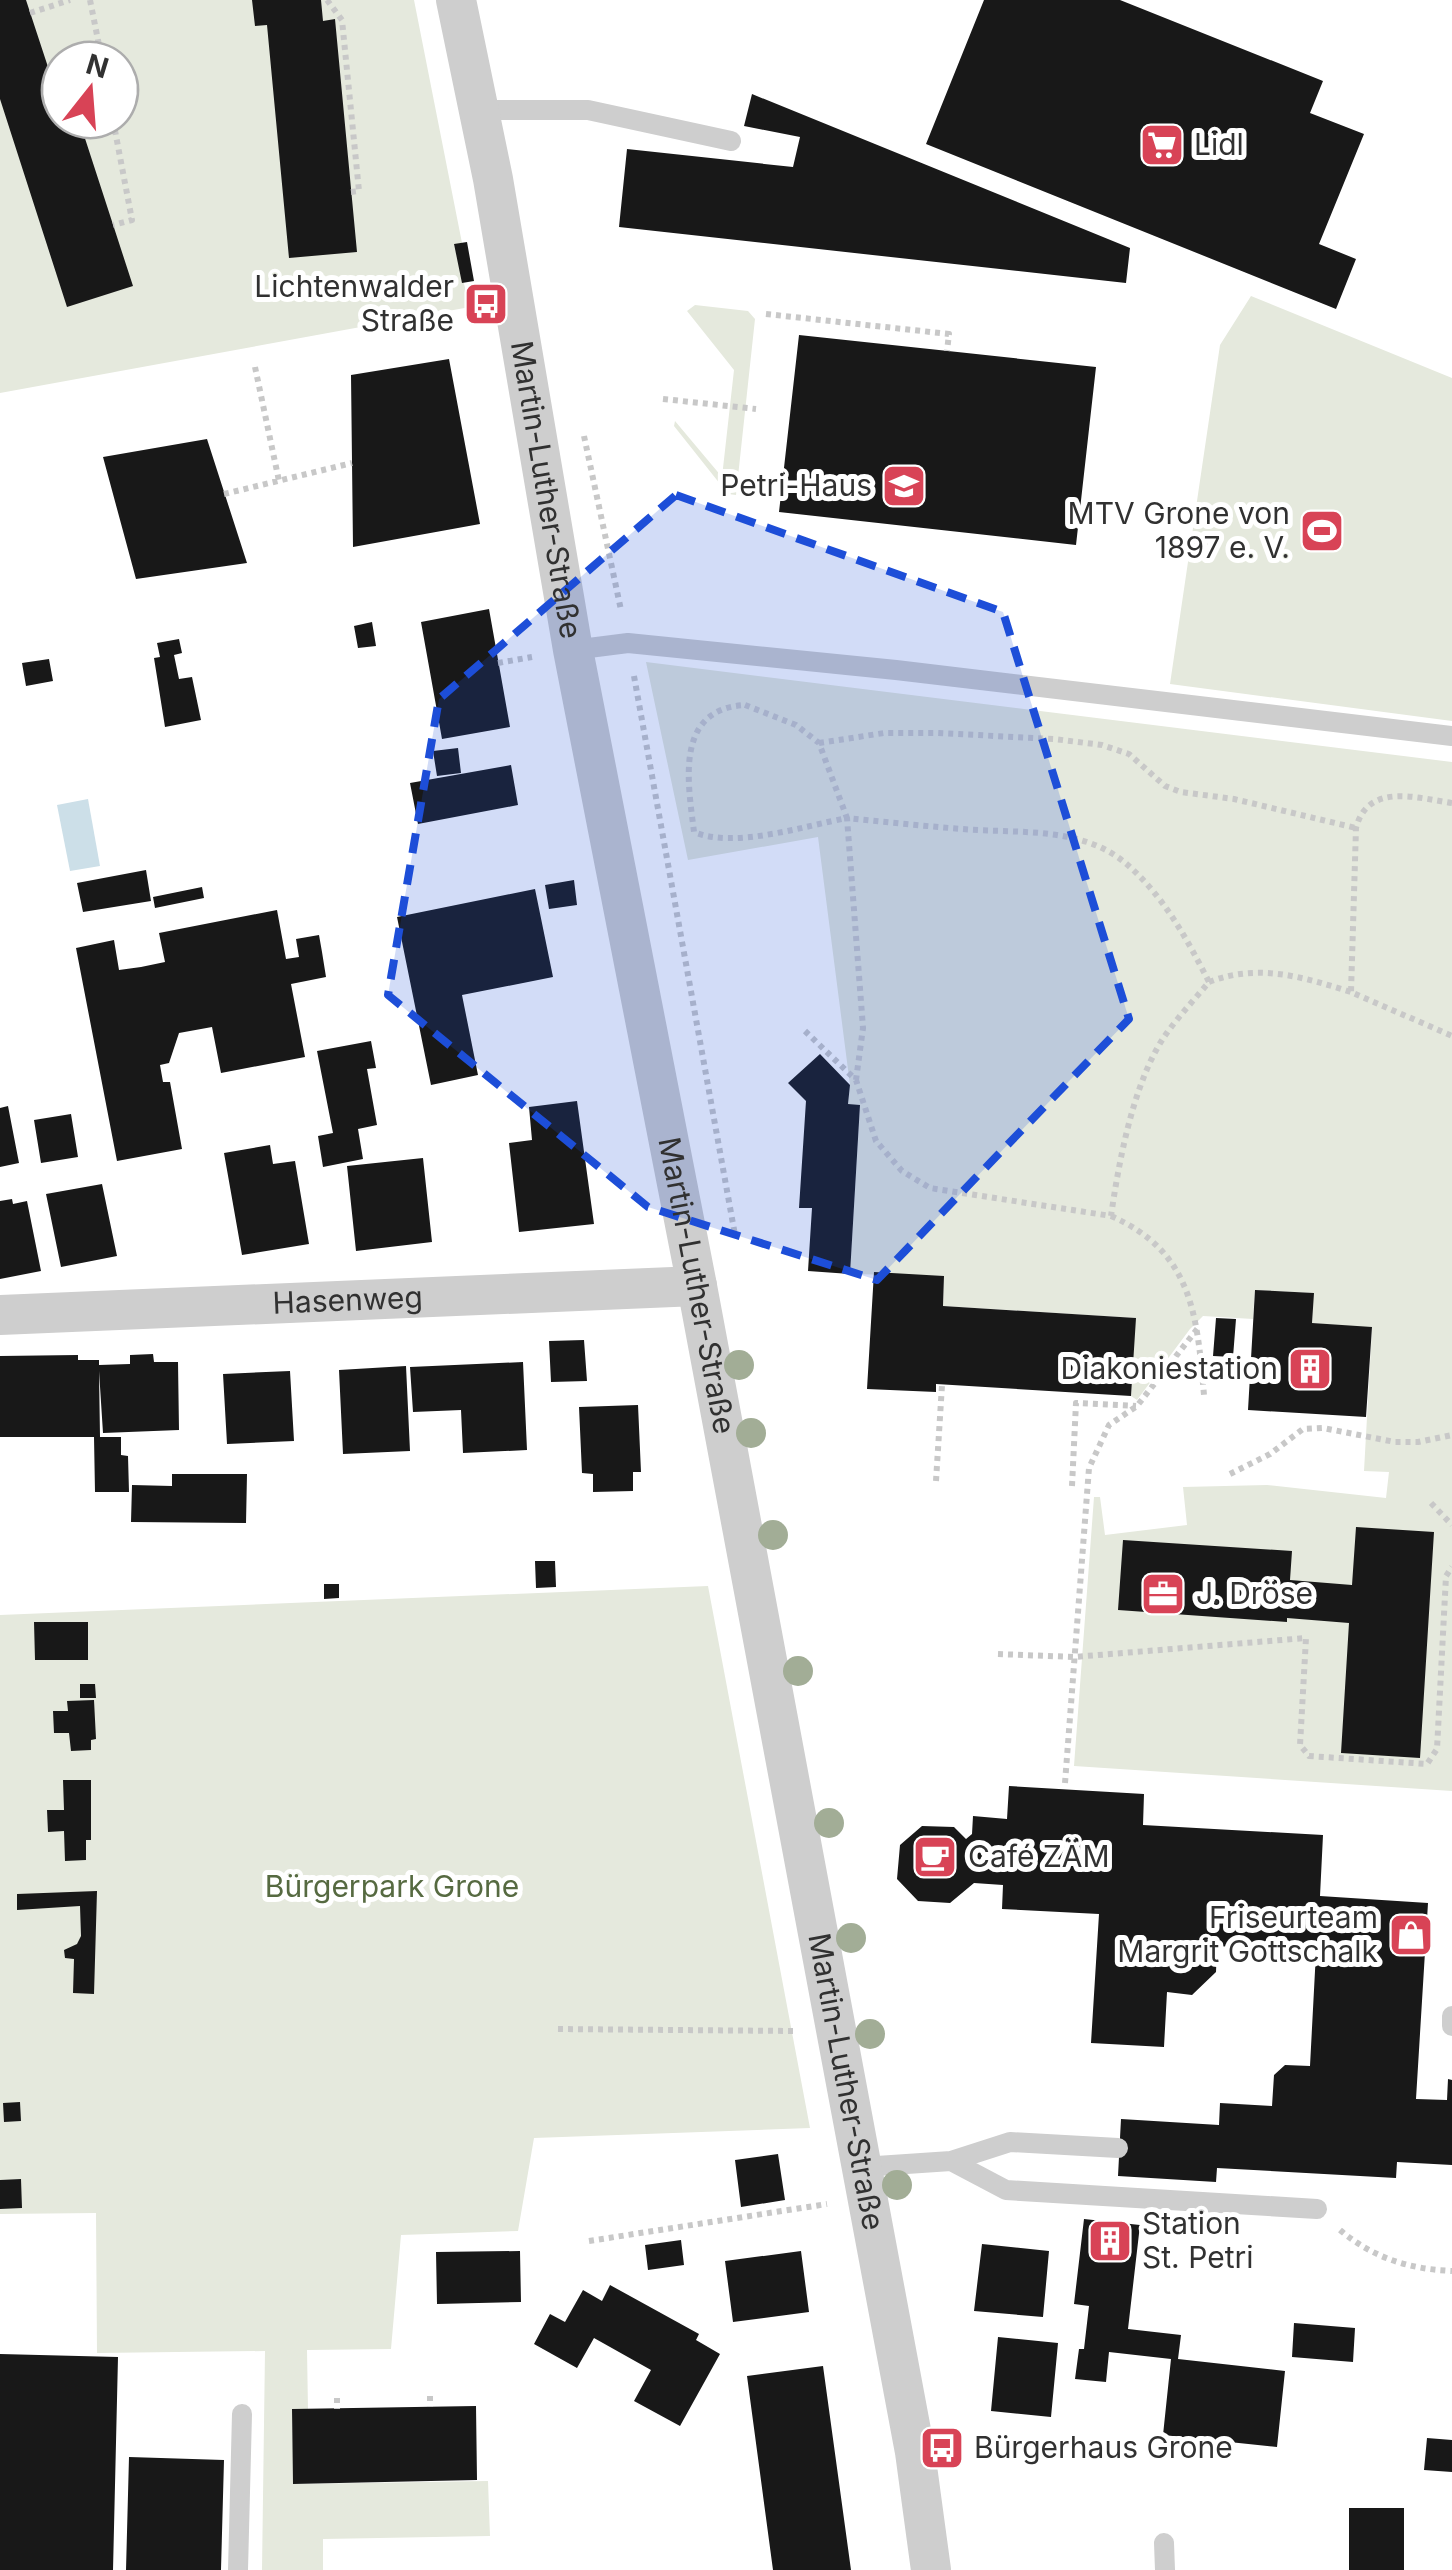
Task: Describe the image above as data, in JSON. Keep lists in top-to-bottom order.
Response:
{
  "streets": {
    "street": ["Martin-Luther-Straße", "Hasenweg"]
  },
  "crossings": [
    ["Martin-Luther-Straße", "Hasenweg"]
  ],
  "parks": ["Bürgerpark Grone"],
  "places": {
    "supermarket": ["Lidl"],
    "bus stop": ["Lichtenwalder Straße", "Bürgerhaus Grone"],
    "school or university": ["Petri-Haus"],
    "sports": ["MTV Grone von 1897 e. V."],
    "building": ["Diakoniestation", "Station St. Petri"],
    "office": ["J. Dröse"],
    "cafe": ["Café ZÄM"],
    "shop": ["Friseurteam Margrit Gottschalk"]
  },
  "north": "top"
}
